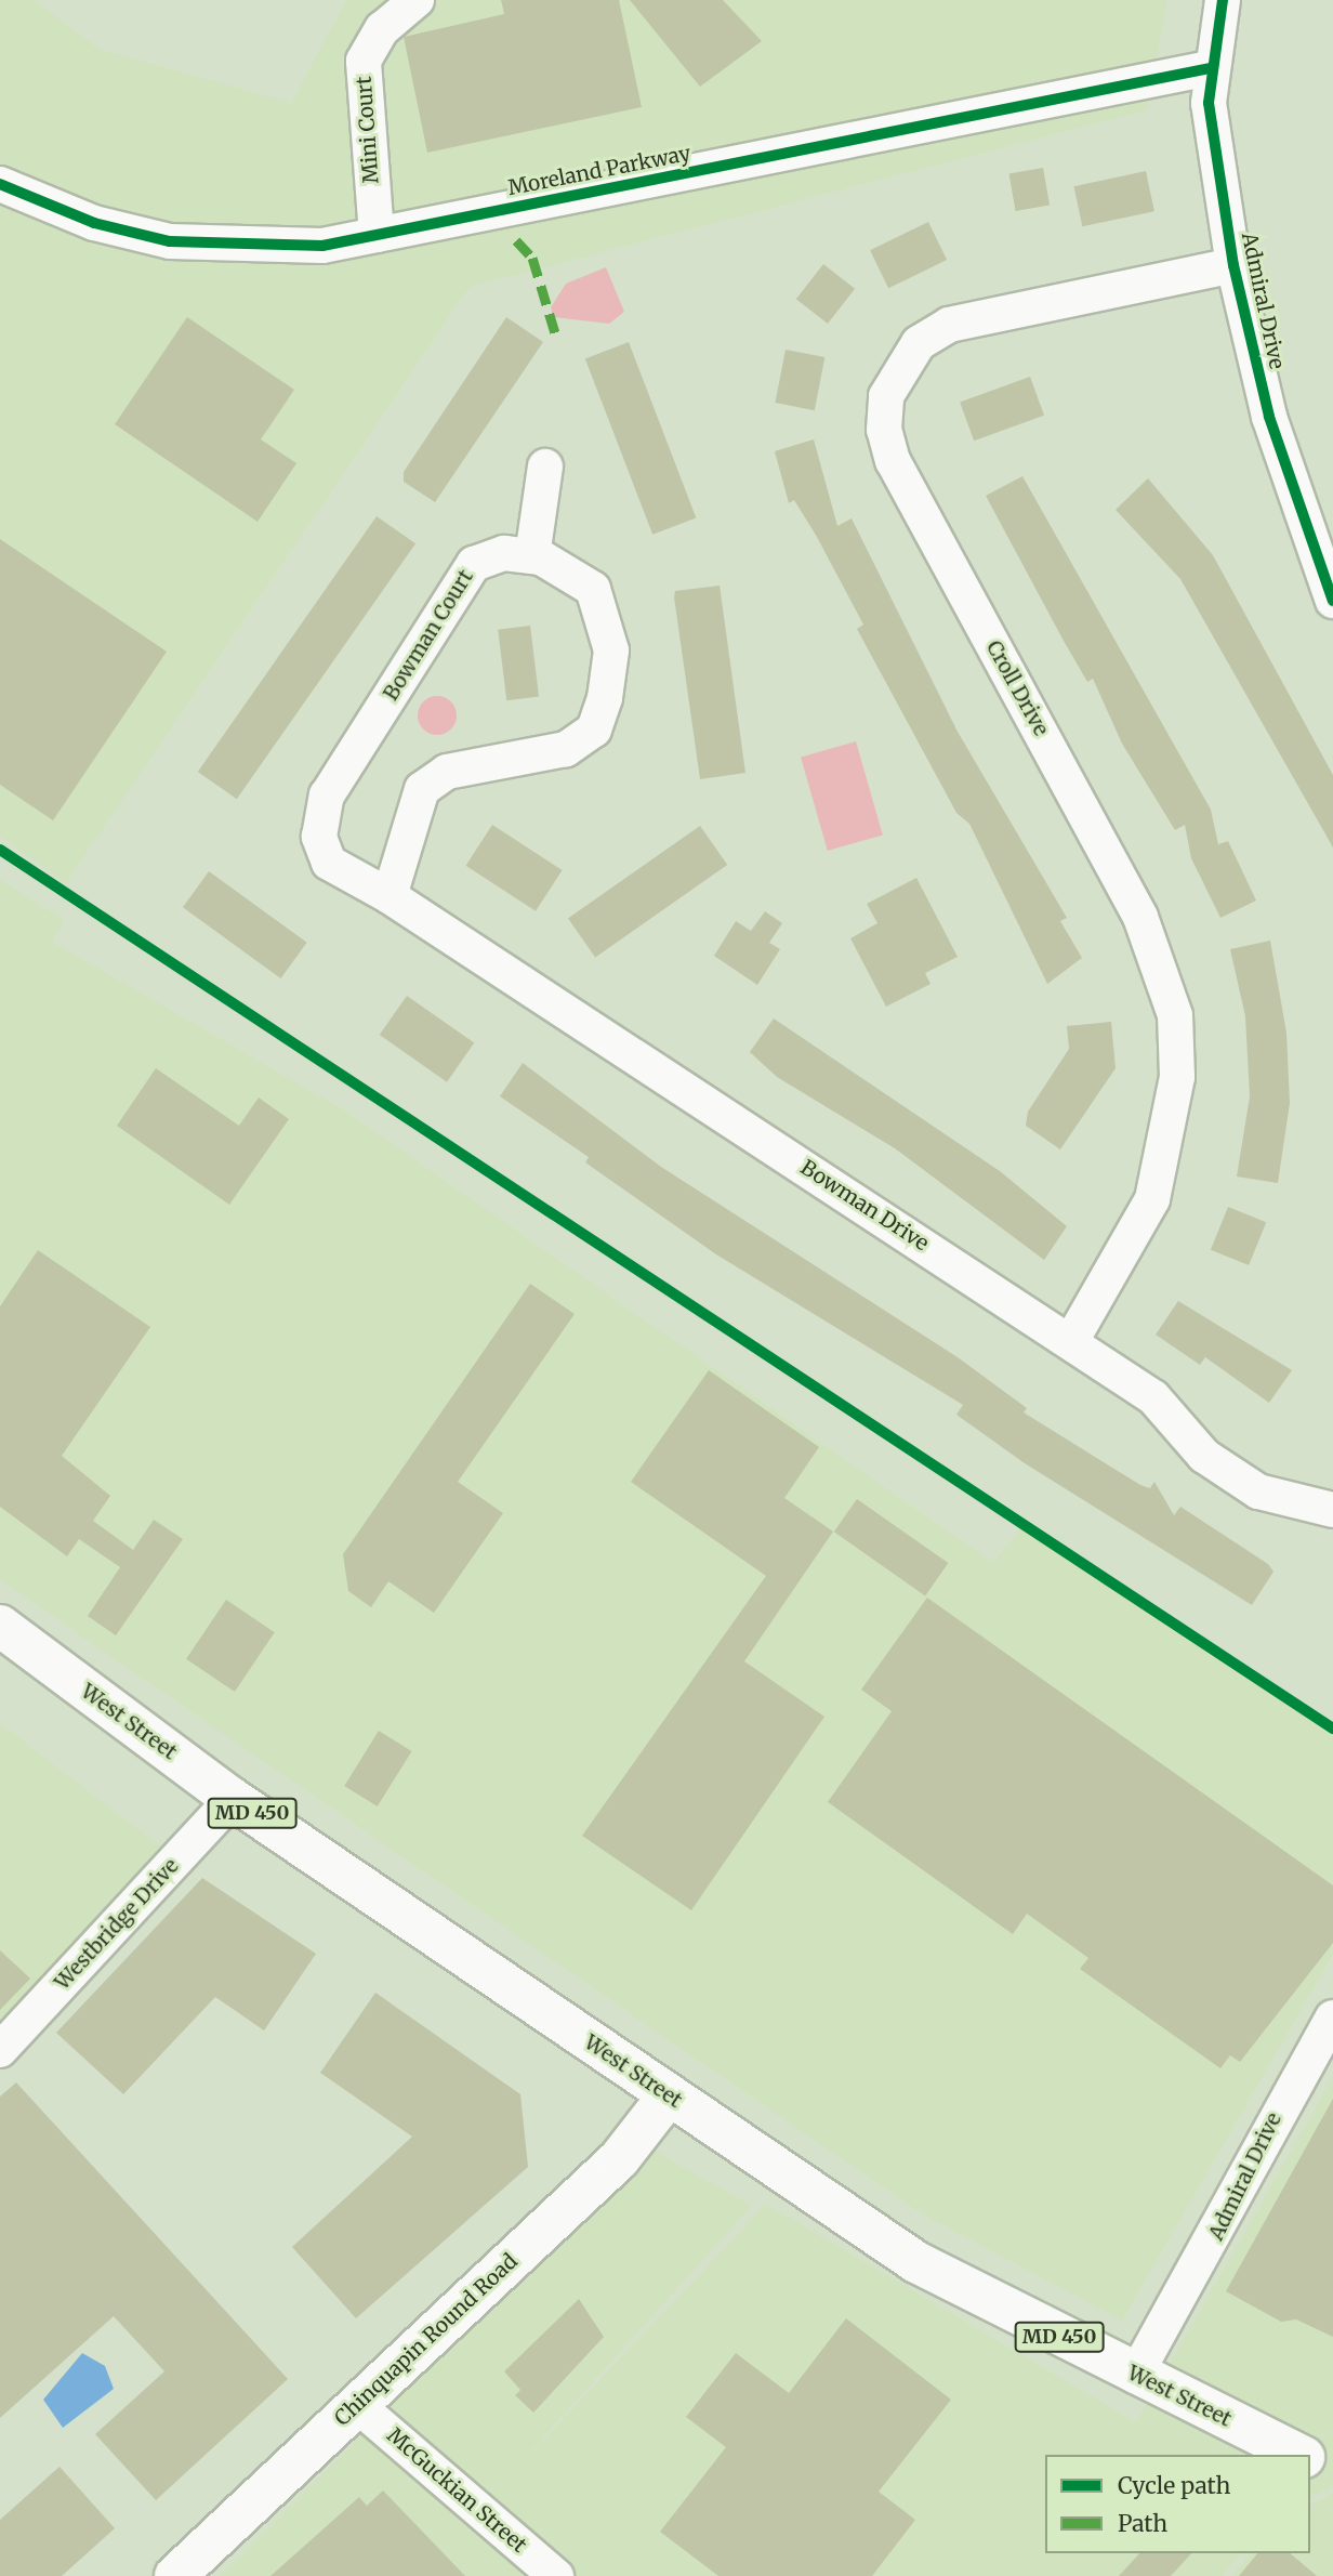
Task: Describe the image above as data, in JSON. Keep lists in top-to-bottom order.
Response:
{
  "streets": {
    "main road": ["West Street", "MD 450", "Chinquapin Round Road"],
    "street": [
      "Mini Court",
      "Moreland Parkway",
      "Admiral Drive",
      "Bowman Court",
      "Croll Drive",
      "Bowman Drive",
      "Westbridge Drive",
      "McGuckian Street"
    ]
  },
  "crossings": [
    ["Mini Court", "Moreland Parkway"],
    ["Moreland Parkway", "Admiral Drive"],
    ["Admiral Drive", "Croll Drive"],
    ["Admiral Drive", "West Street"],
    ["Bowman Court", "Bowman Drive"],
    ["Croll Drive", "Bowman Drive"],
    ["West Street", "Westbridge Drive"],
    ["West Street", "Chinquapin Round Road"],
    ["Chinquapin Round Road", "McGuckian Street"]
  ],
  "legend": ["Cycle path", "Path"]
}
